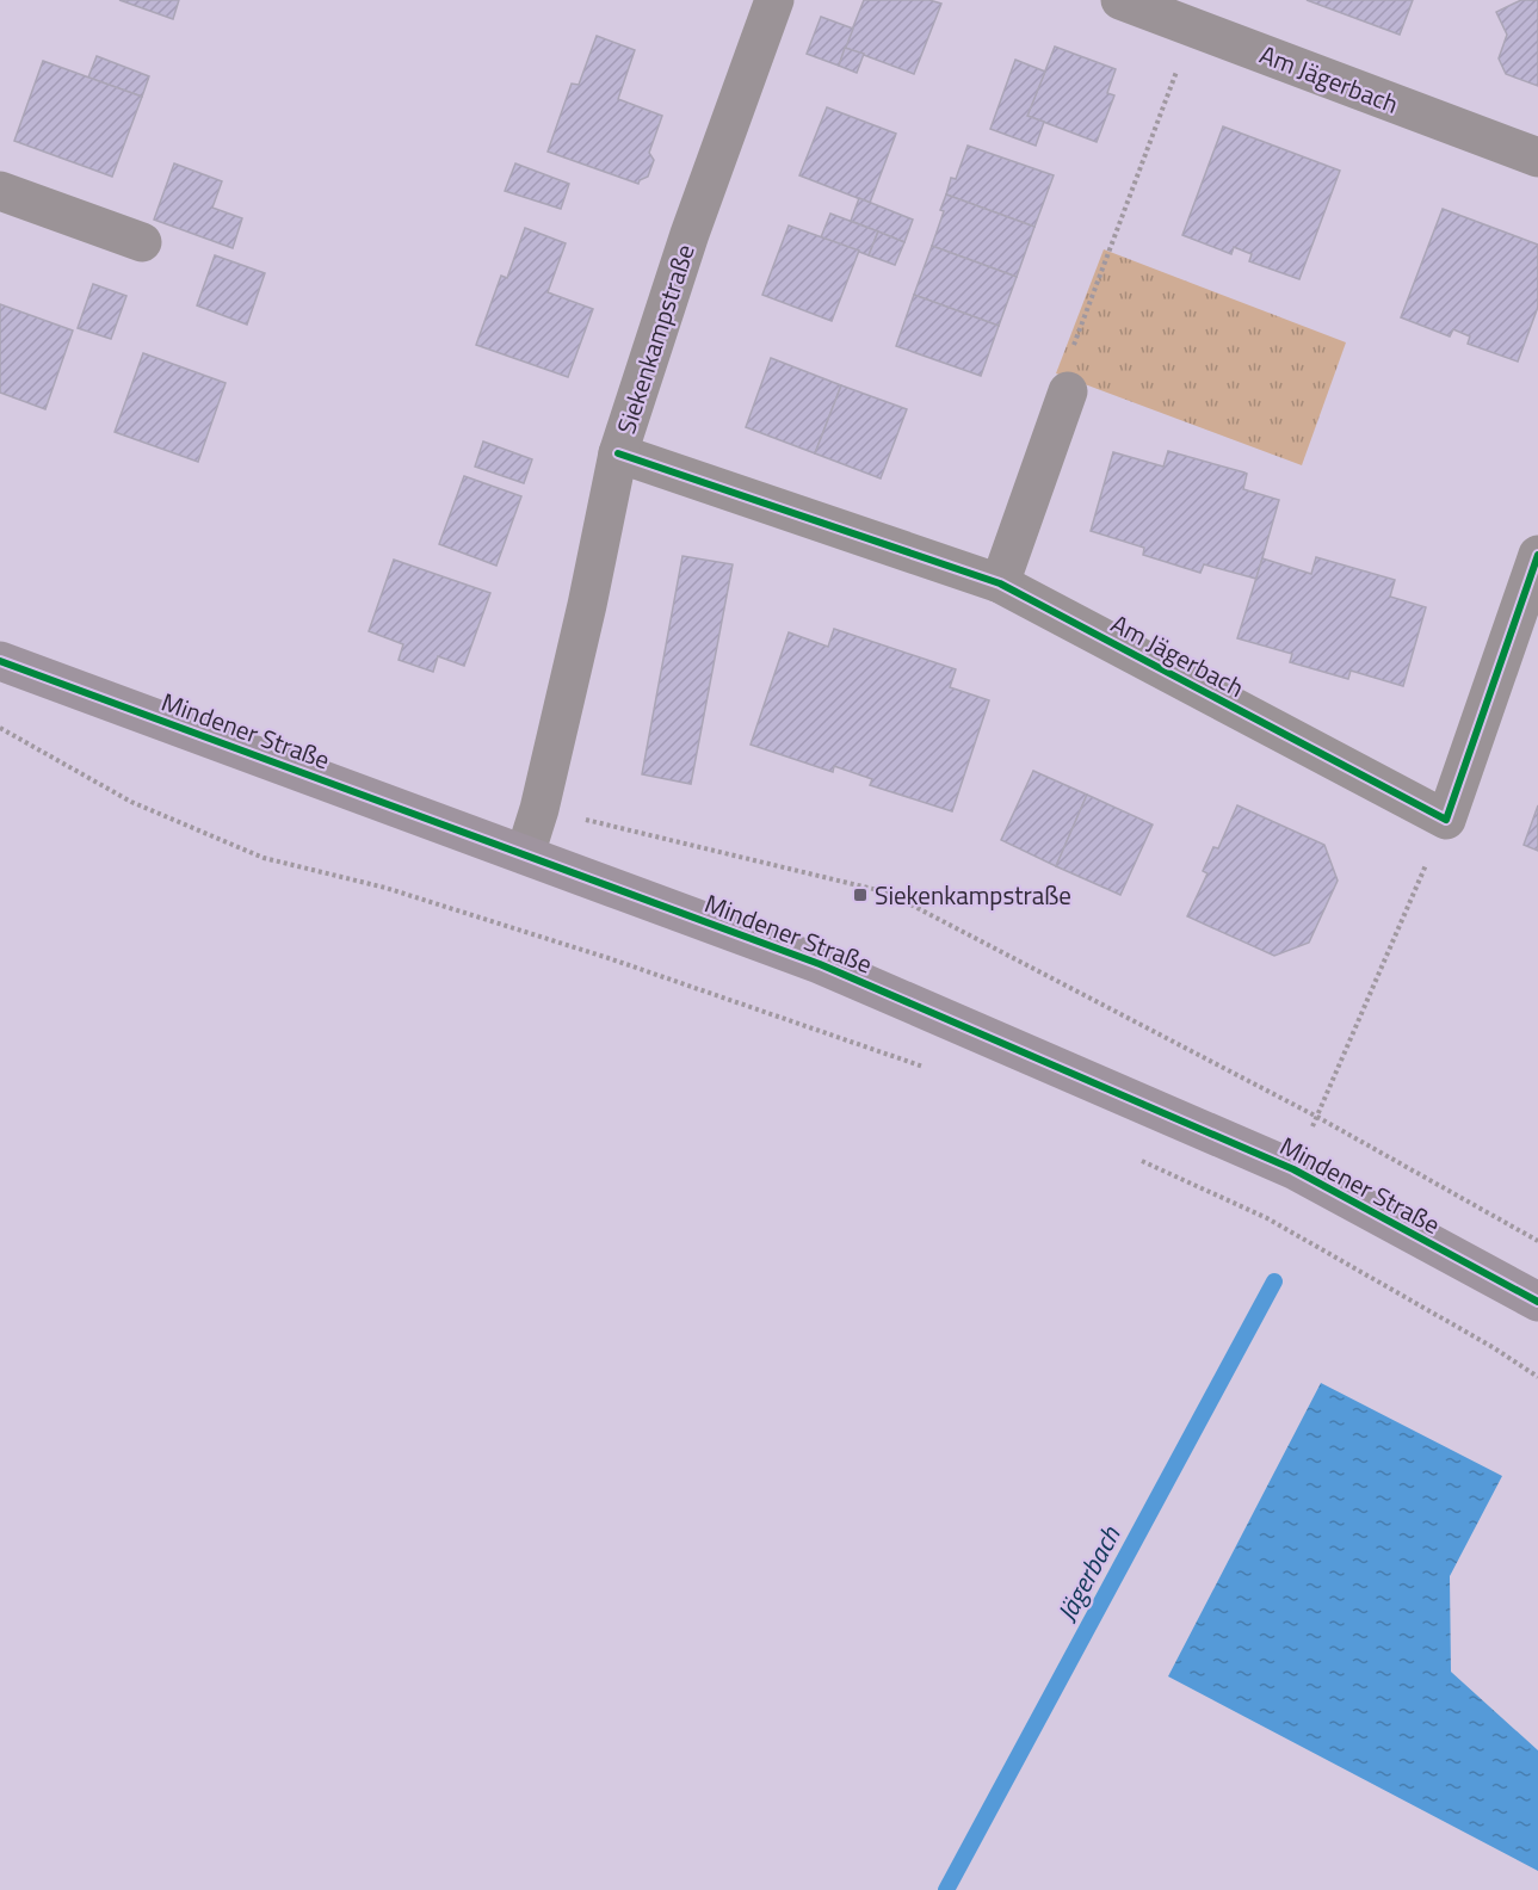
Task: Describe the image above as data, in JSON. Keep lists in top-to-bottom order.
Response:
{
  "streets": {
    "main road": ["Mindener Straße"],
    "street": ["Am Jägerbach", "Siekenkampstraße"]
  },
  "crossings": [
    ["Am Jägerbach", "Siekenkampstraße"],
    ["Siekenkampstraße", "Mindener Straße"]
  ],
  "water": ["Jägerbach"],
  "places": {
    "transit": ["Siekenkampstraße"]
  }
}
